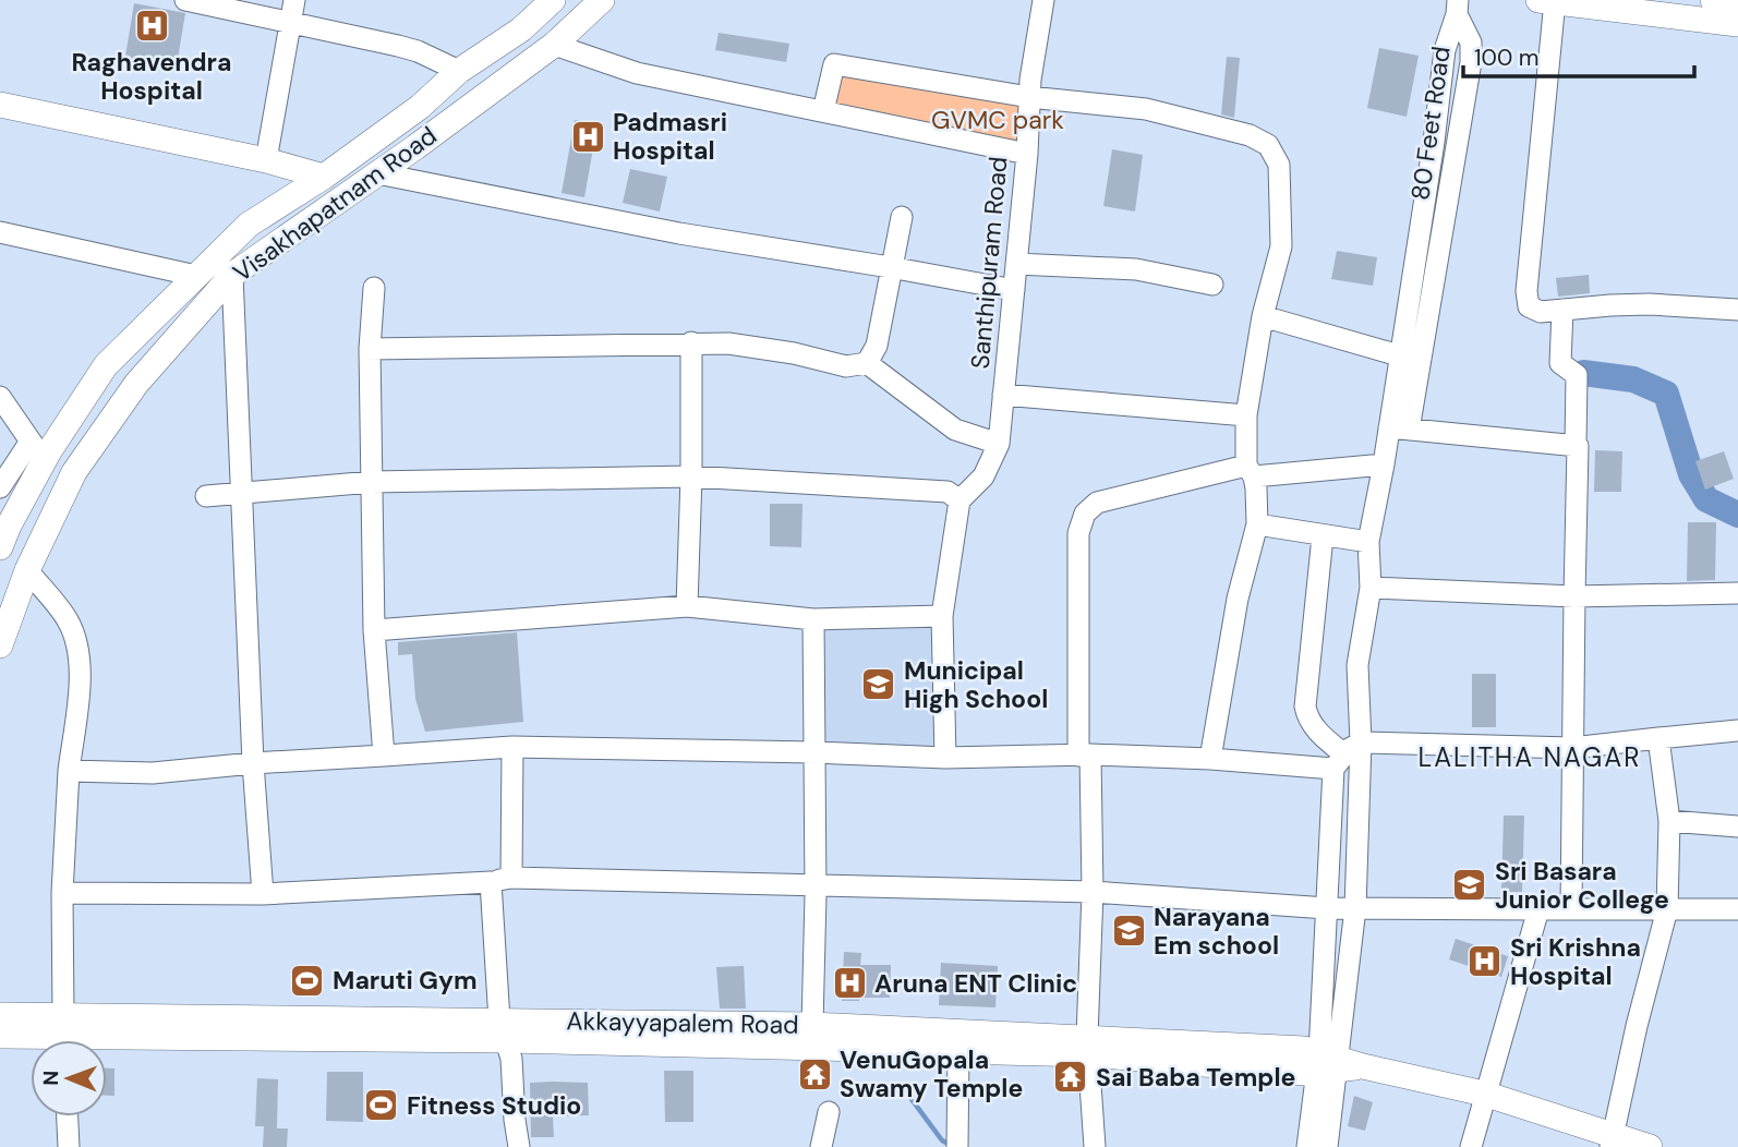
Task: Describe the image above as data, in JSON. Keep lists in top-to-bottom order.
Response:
{
  "streets": {
    "main road": ["Visakhapatnam Road", "Akkayyapalem Road"],
    "street": ["80 Feet Road", "Santhipuram Road"]
  },
  "districts": ["LALITHA NAGAR"],
  "parks": ["GVMC park"],
  "places": {
    "hospital": [
      "Raghavendra Hospital",
      "Padmasri Hospital",
      "Sri Krishna Hospital",
      "Aruna ENT Clinic"
    ],
    "school or university": ["Municipal High School", "Sri Basara Junior College", "Narayana Em school"],
    "sports": ["Maruti Gym", "Fitness Studio"],
    "temple": ["VenuGopala Swamy Temple", "Sai Baba Temple"]
  },
  "scale_bar": "100 m",
  "north": "left"
}
